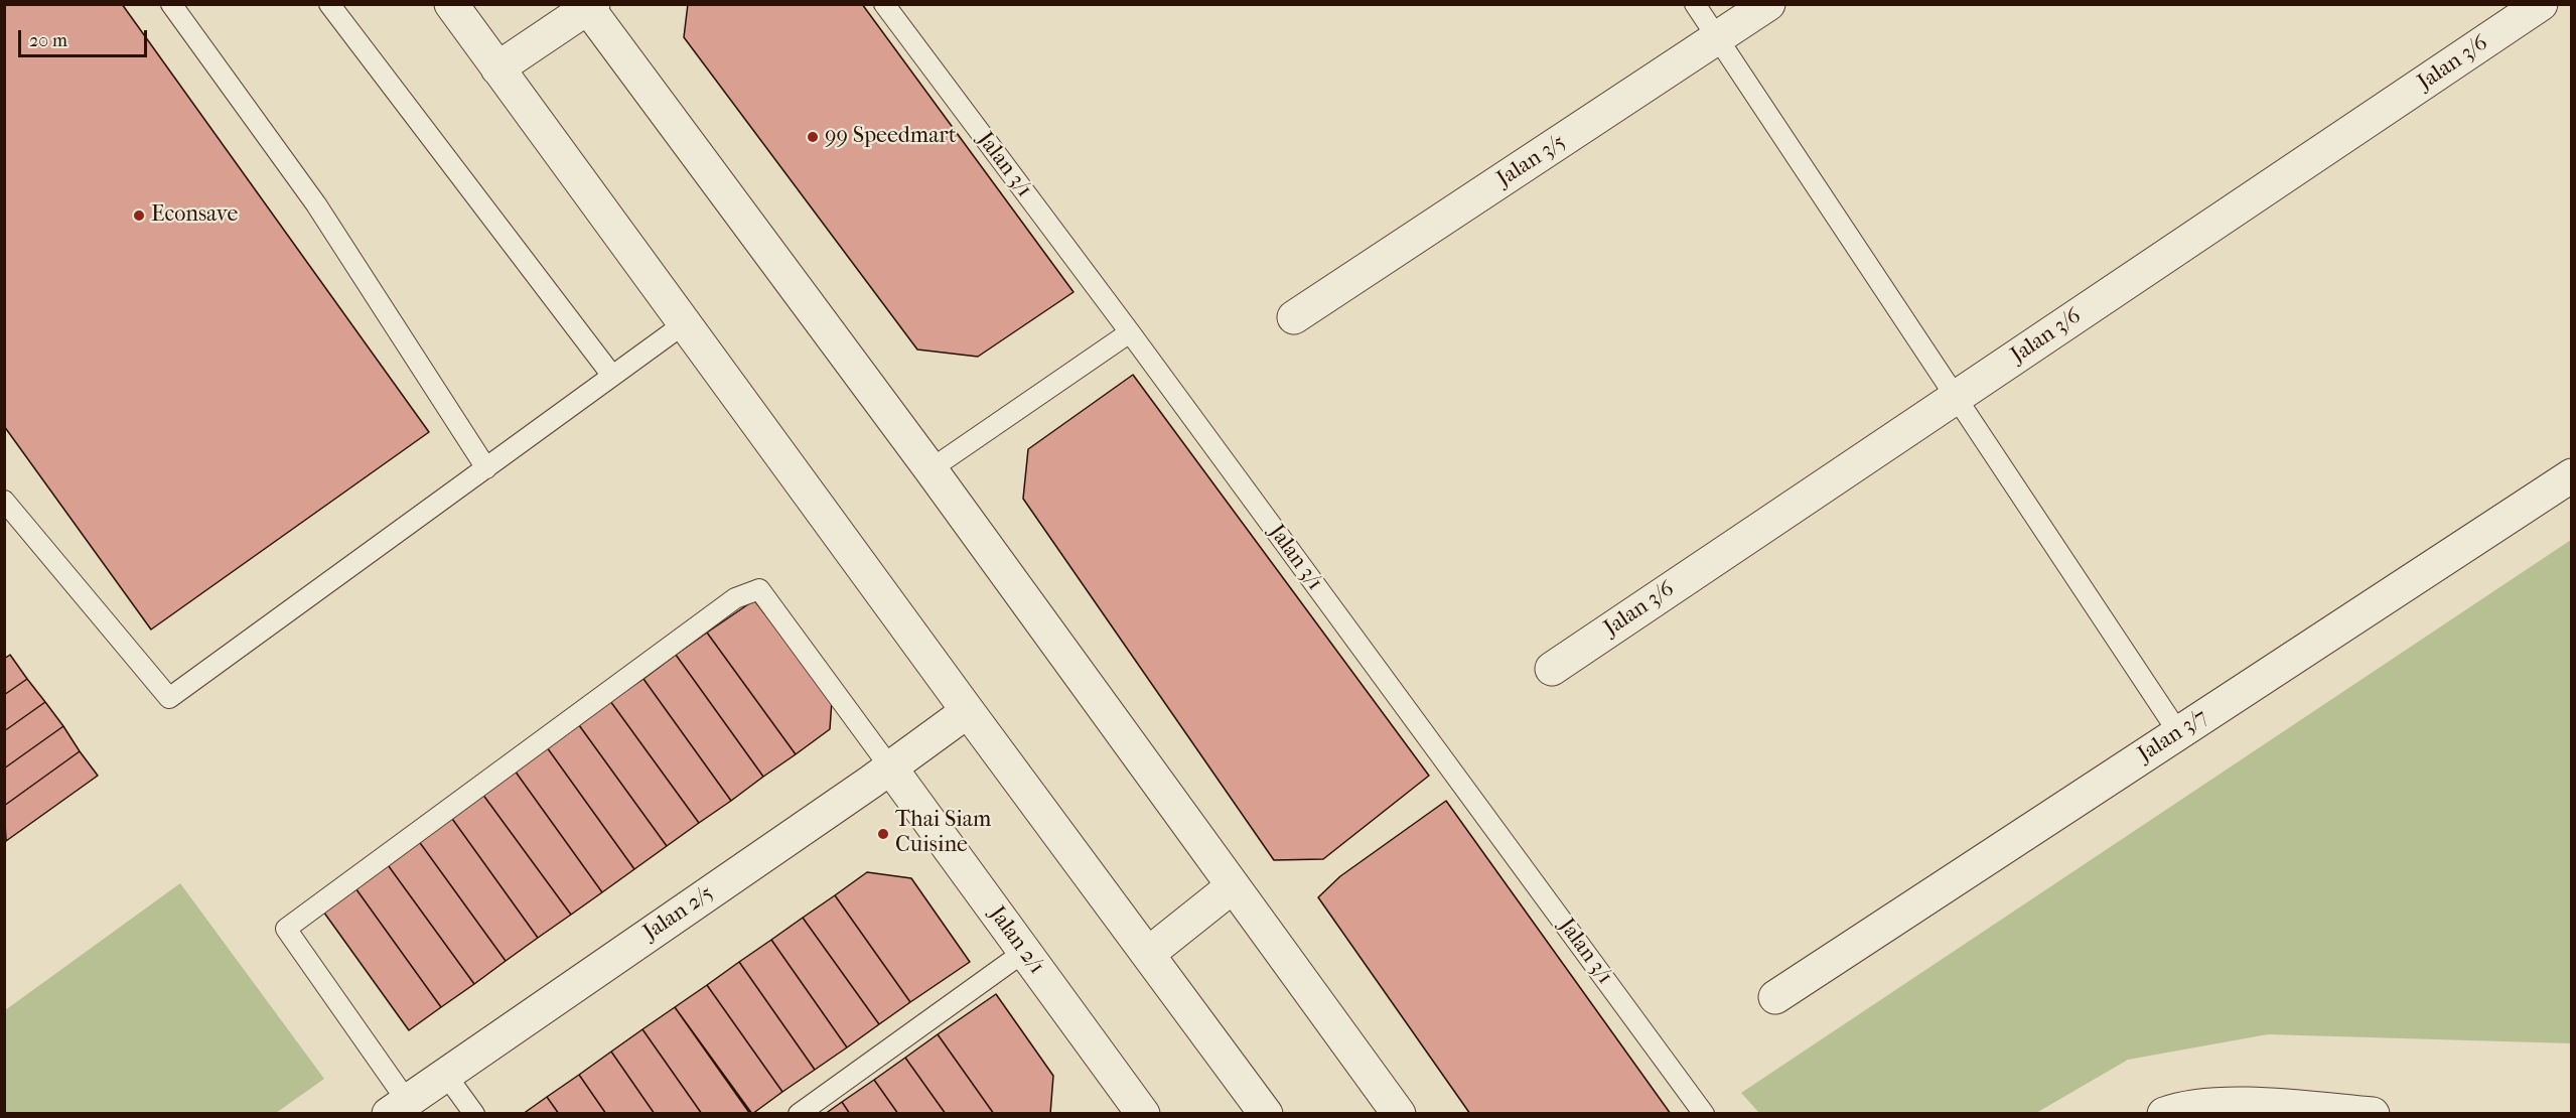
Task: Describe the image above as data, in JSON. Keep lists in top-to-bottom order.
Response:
{
  "streets": {
    "street": [
      "Jalan 3/6",
      "Jalan 3/5",
      "Jalan 3/7",
      "Jalan 2/5",
      "Jalan 2/1"
    ],
    "lane": ["Jalan 3/1"]
  },
  "crossings": [
    ["Jalan 2/5", "Jalan 2/1"]
  ],
  "places": ["99 Speedmart", "Econsave", "Thai Siam Cuisine"],
  "scale_bar": "20 m"
}
